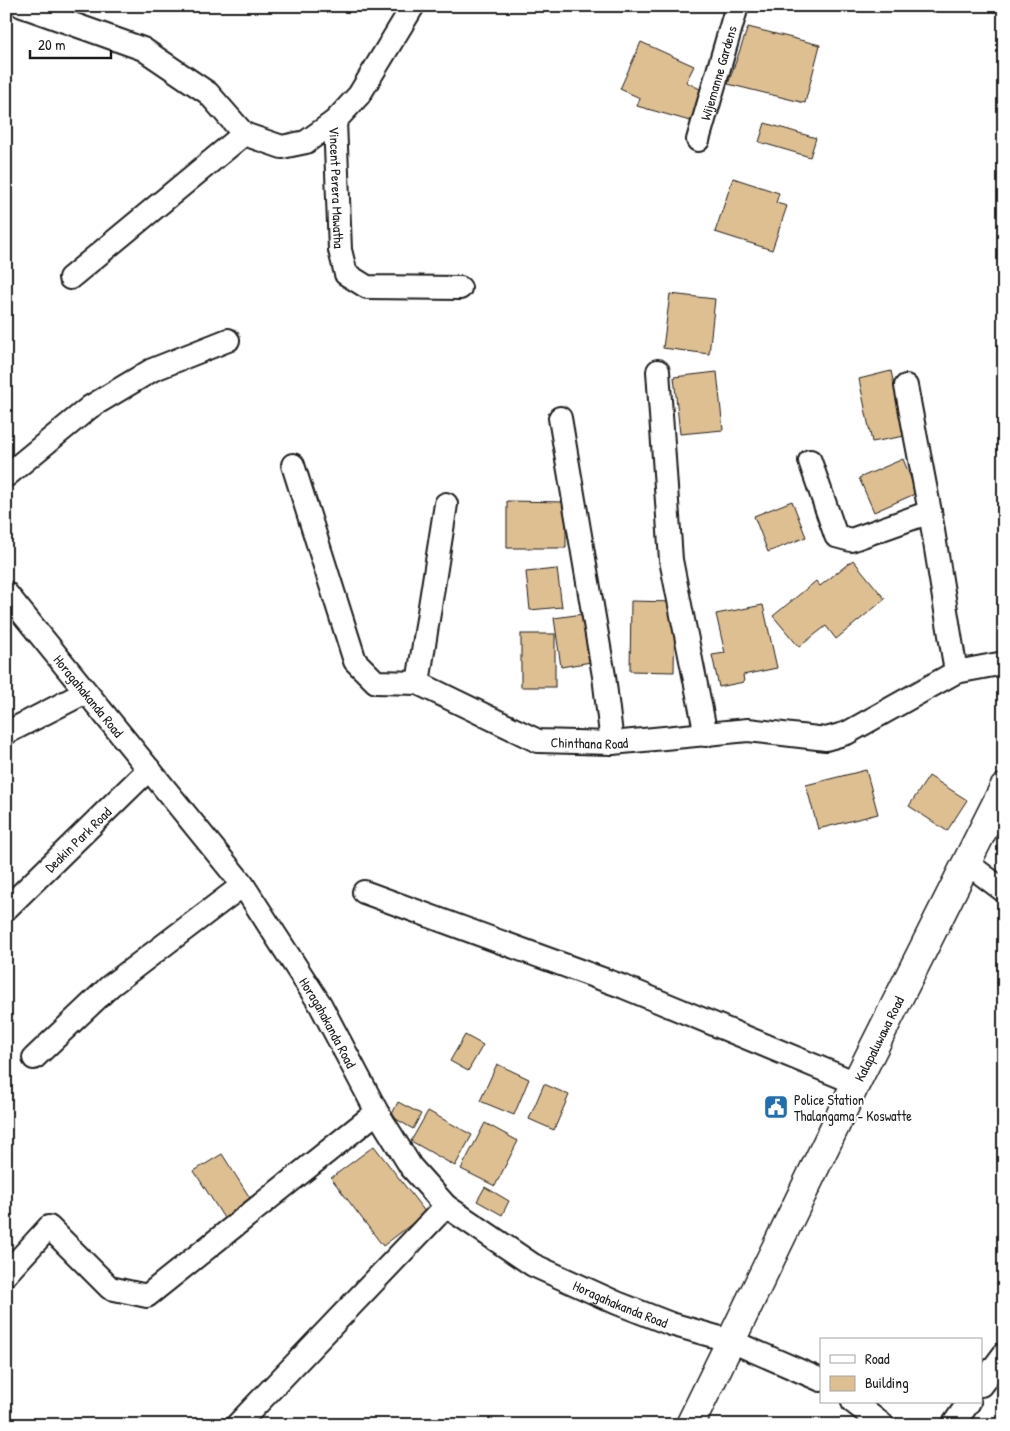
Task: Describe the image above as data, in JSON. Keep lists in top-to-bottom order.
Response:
{
  "streets": {
    "main road": ["Kalapaluwawa Road"],
    "street": [
      "Wijemanne Gardens",
      "Vincent Perera Mawatha",
      "Horagahakanda Road",
      "Chinthana Road",
      "Deakin Park Road"
    ]
  },
  "crossings": [
    ["Horagahakanda Road", "Deakin Park Road"],
    ["Horagahakanda Road", "Kalapaluwawa Road"]
  ],
  "places": {
    "public building": ["Police Station Thalangama - Koswatte"]
  },
  "legend": ["Road", "Building"],
  "scale_bar": "20 m"
}
